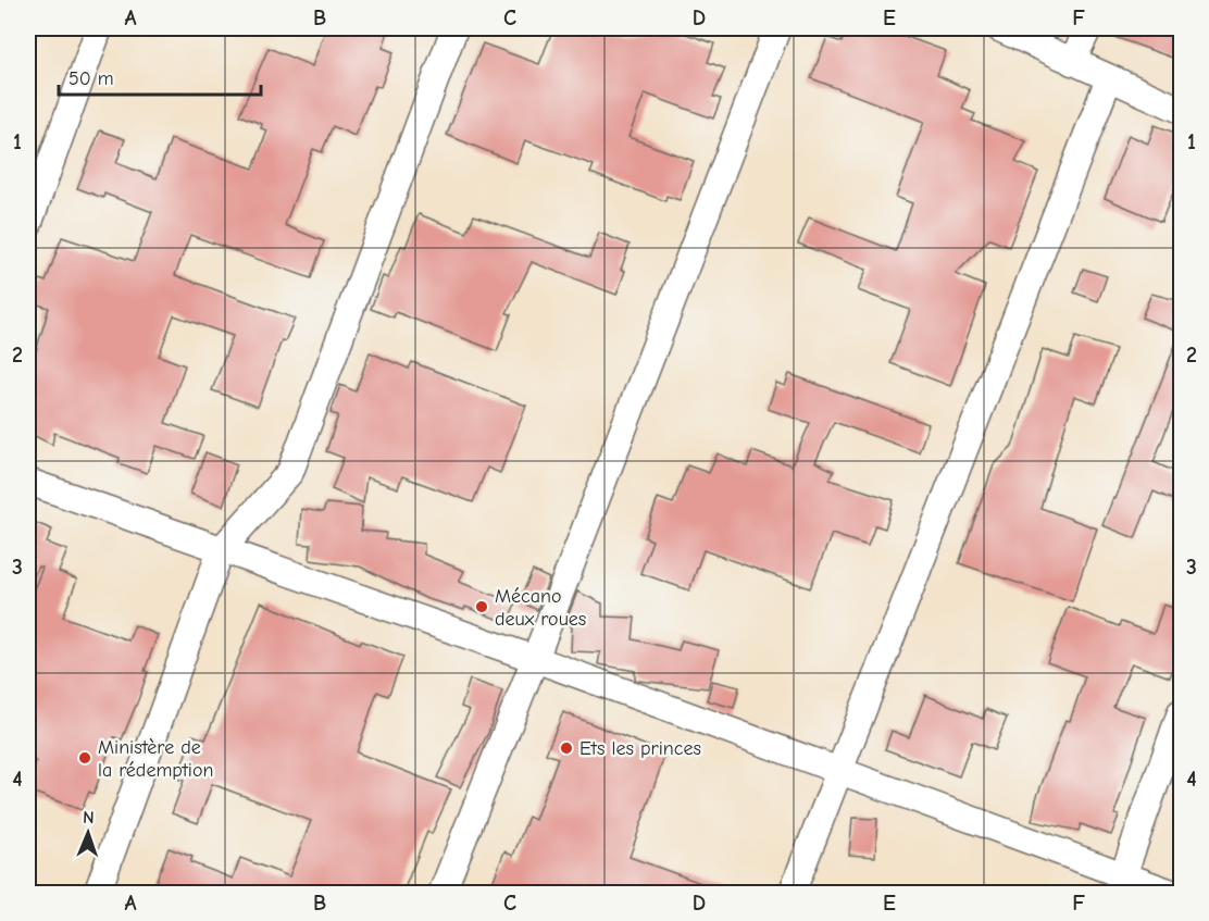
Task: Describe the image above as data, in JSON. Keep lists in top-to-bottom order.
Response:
{
  "places": ["Mécano deux roues", "Ets les princes", "Ministère de la rédemption"],
  "scale_bar": "50 m",
  "north": "top",
  "grid": {
    "columns": [
      "A",
      "B",
      "C",
      "D",
      "E",
      "F"
    ],
    "rows": [
      "1",
      "2",
      "3",
      "4"
    ]
  }
}
